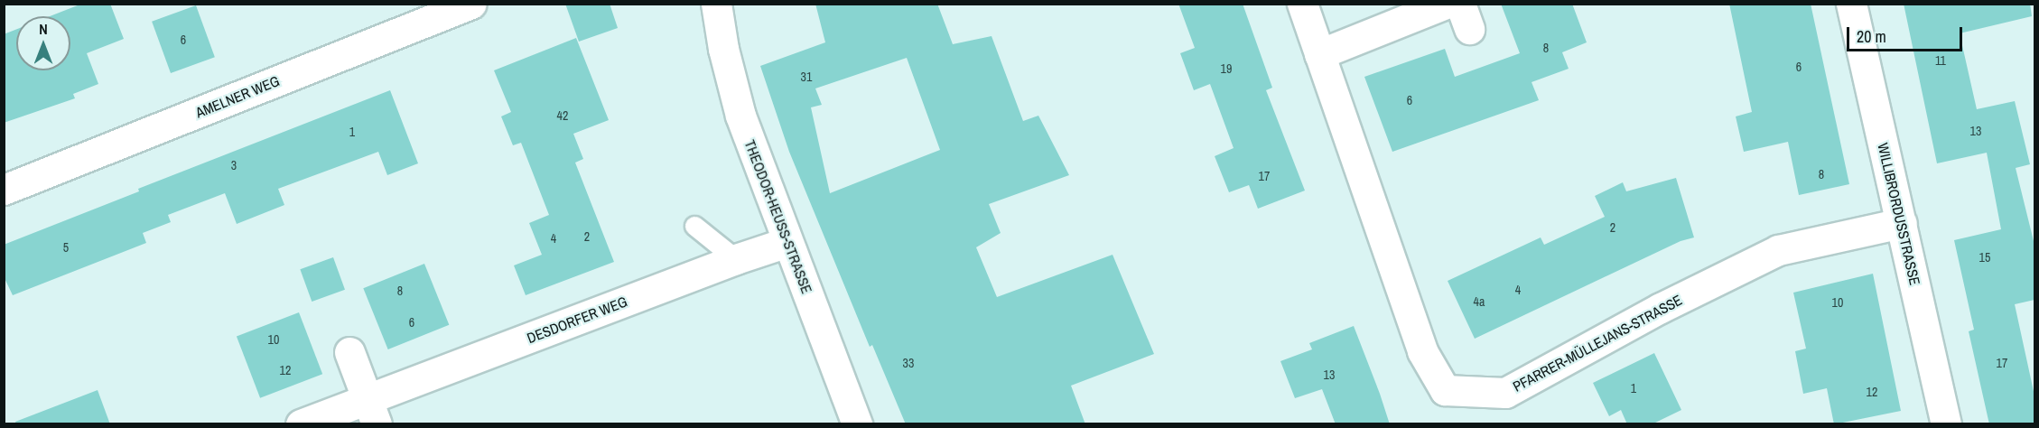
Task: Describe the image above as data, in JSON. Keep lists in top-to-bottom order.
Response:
{
  "streets": {
    "street": [
      "AMELNER WEG",
      "WILLIBRORDUSSTRASSE",
      "THEODOR-HEUSS-STRASSE",
      "DESDORFER WEG",
      "PFARRER-MÜLLEJANS-STRASSE"
    ]
  },
  "crossings": [
    ["WILLIBRORDUSSTRASSE", "PFARRER-MÜLLEJANS-STRASSE"],
    ["THEODOR-HEUSS-STRASSE", "DESDORFER WEG"]
  ],
  "house_numbers": [
    "6",
    "8",
    "11",
    "6",
    "19",
    "31",
    "6",
    "42",
    "13",
    "1",
    "3",
    "8",
    "17",
    "2",
    "2",
    "4",
    "5",
    "15",
    "4",
    "8",
    "4a",
    "10",
    "6",
    "10",
    "33",
    "17",
    "12",
    "13",
    "1",
    "12"
  ],
  "scale_bar": "20 m",
  "north": "top"
}
